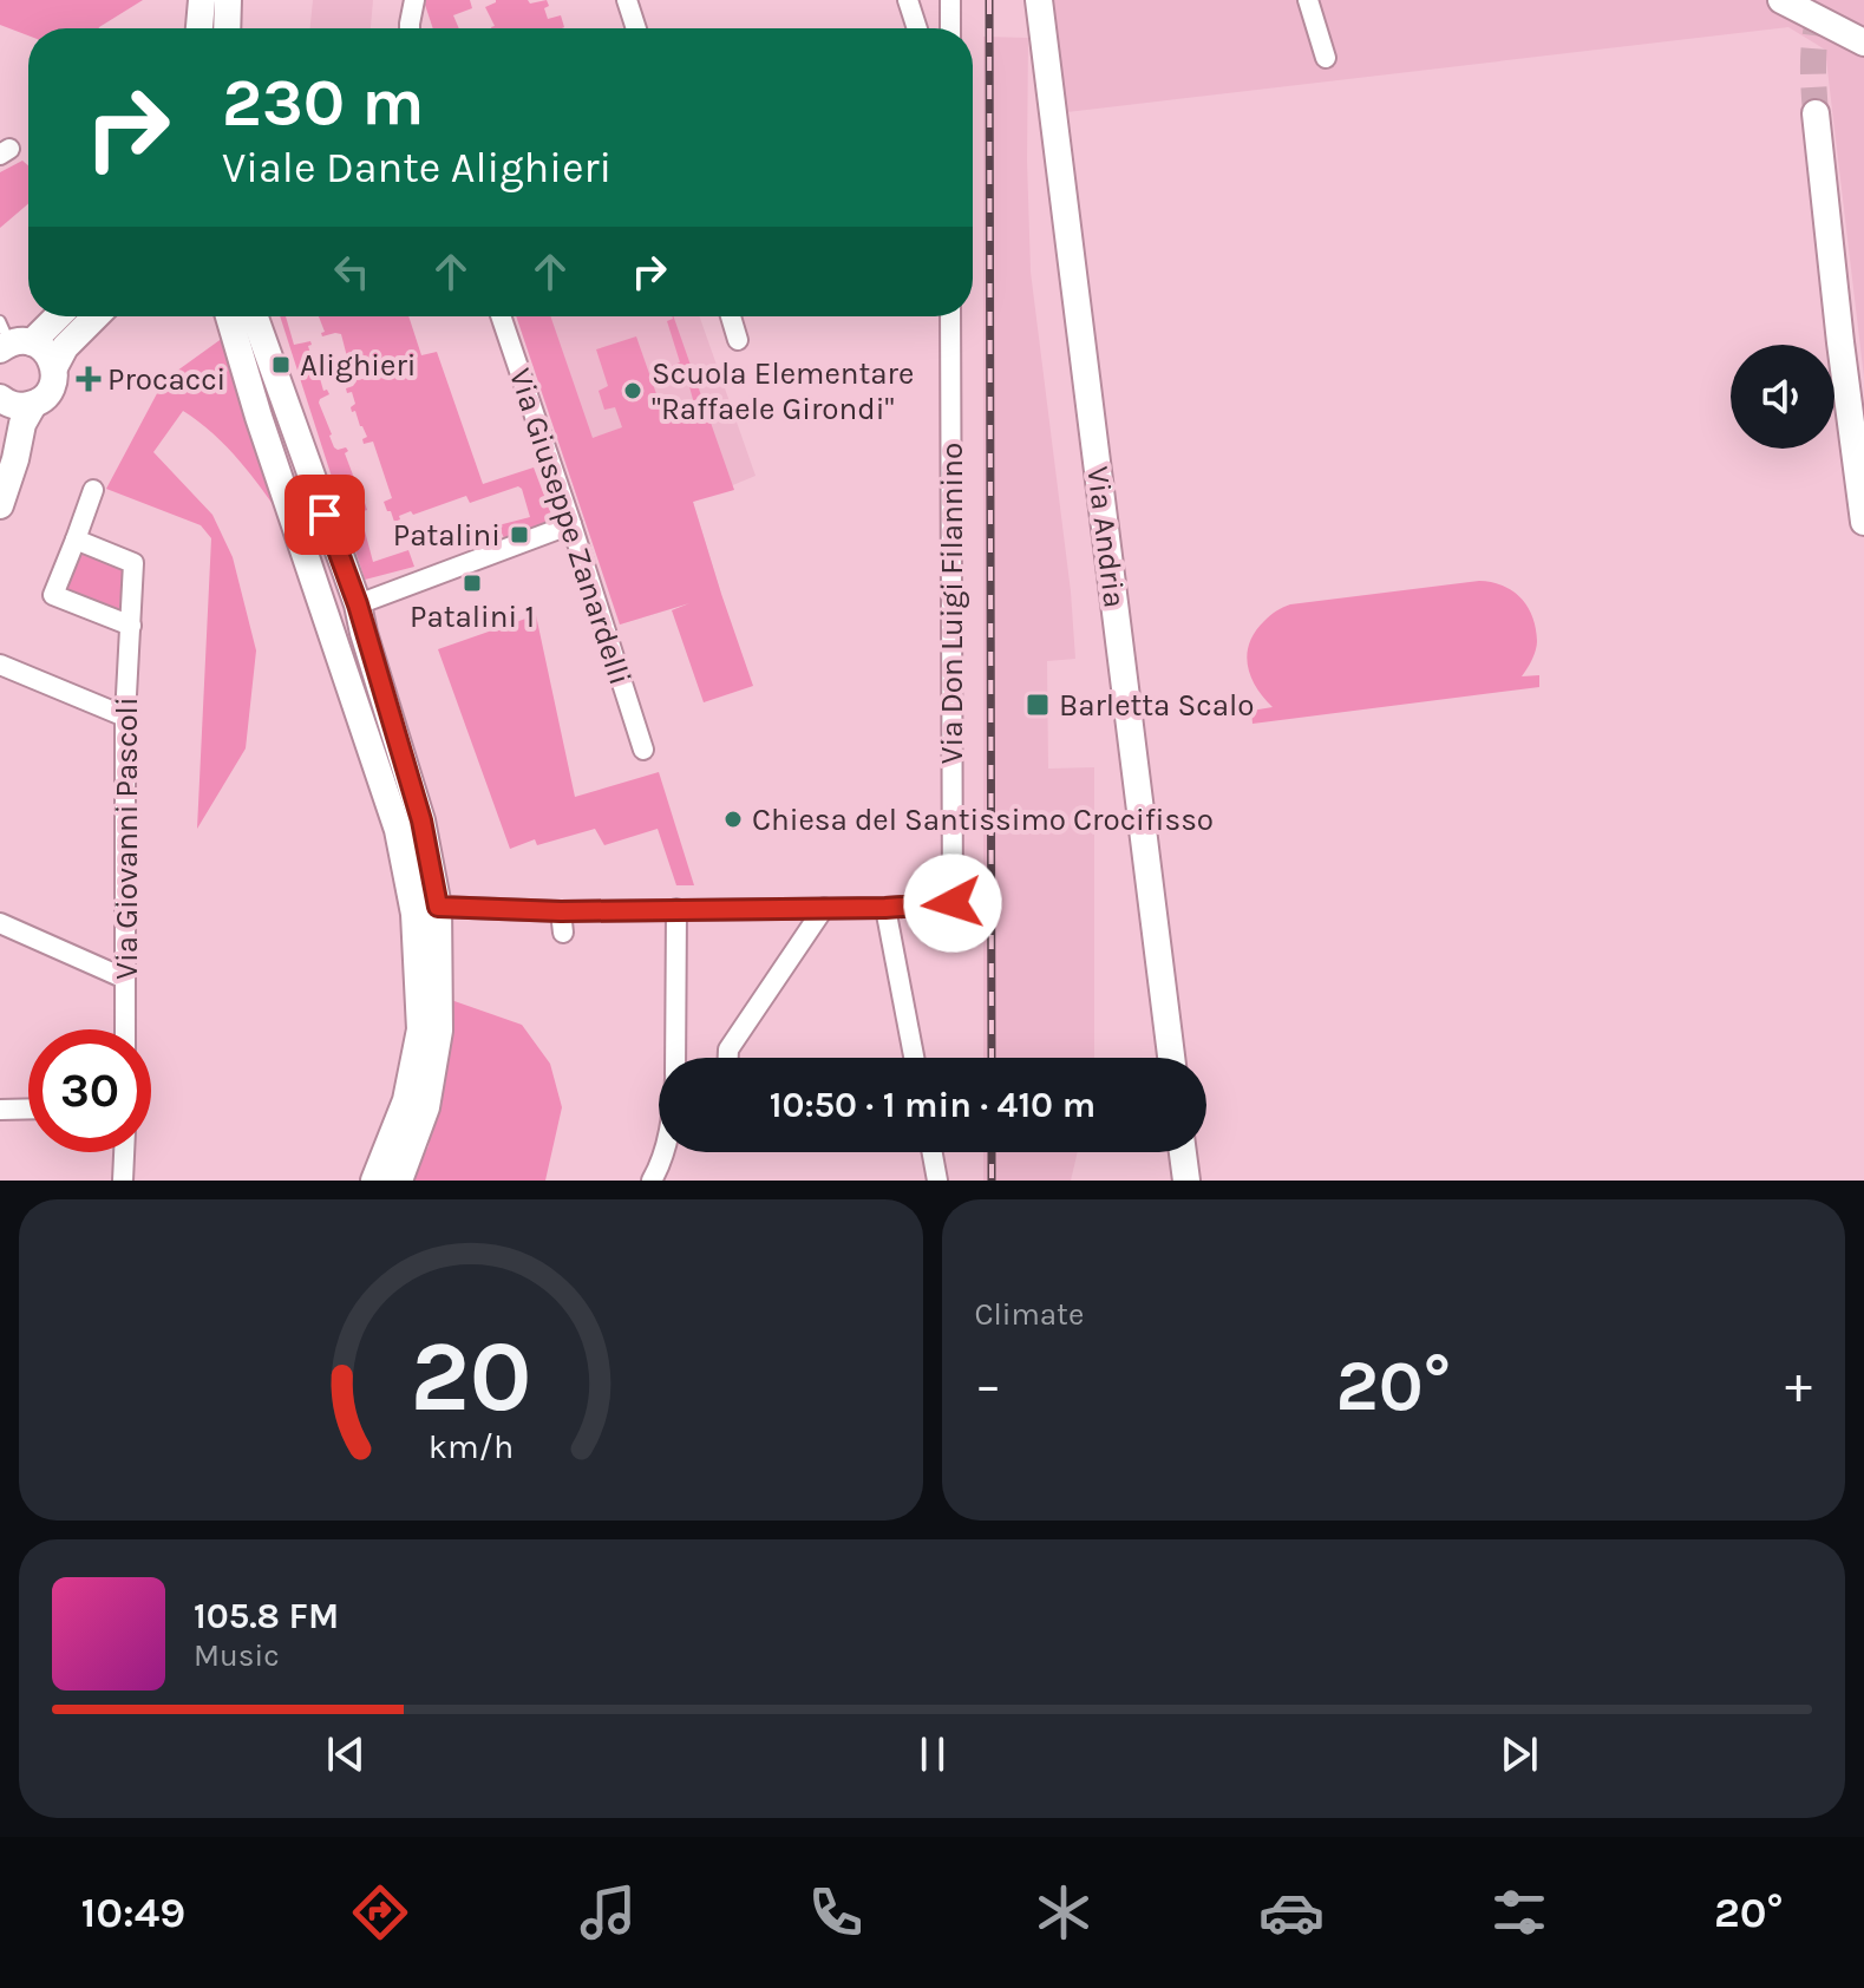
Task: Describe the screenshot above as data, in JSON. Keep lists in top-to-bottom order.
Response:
{
  "streets": {
    "street": [
      "Via Giuseppe Zanardelli",
      "Via Andria",
      "Via Don Luigi Filannino",
      "Via Giovanni Pascoli"
    ]
  },
  "places": {
    "transit": [
      "Alighieri",
      "Patalini",
      "Patalini 1",
      "Barletta Scalo"
    ],
    "health": ["Procacci"],
    "other": ["Scuola Elementare \"Raffaele Girondi\"", "Chiesa del Santissimo Crocifisso"]
  },
  "page": {
    "turn": ["230 m", "Viale Dante Alighieri"],
    "limit": "30",
    "trip": "10:50 · 1 min · 410 m",
    "tile": "Climate",
    "heat": ["−", "20°", "+"],
    "song": ["105.8 FM", "Music"],
    "tabs": ["10:49", "20°"],
    "gauge": ["20", "km/h"]
  }
}
